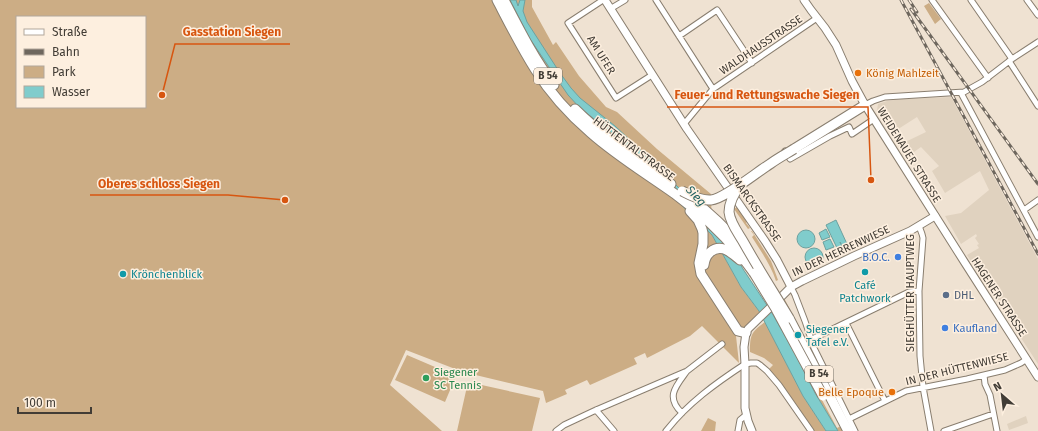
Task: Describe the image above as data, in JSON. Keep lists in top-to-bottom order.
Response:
{
  "streets": {
    "highway": ["B 54", "HÜTTENTALSTRASSE"],
    "street": [
      "WALDHAUSSTRASSE",
      "AM UFER",
      "WEIDENAUER STRASSE",
      "BISMARCKSTRASSE",
      "IN DER HERRENWIESE",
      "SIEGHÜTTER HAUPTWEG",
      "HAGENER STRASSE",
      "IN DER HÜTTENWIESE"
    ]
  },
  "crossings": [
    ["WALDHAUSSTRASSE", "WEIDENAUER STRASSE"],
    ["WALDHAUSSTRASSE", "BISMARCKSTRASSE"],
    ["AM UFER", "BISMARCKSTRASSE"],
    ["WEIDENAUER STRASSE", "IN DER HERRENWIESE"],
    ["WEIDENAUER STRASSE", "HAGENER STRASSE"],
    ["BISMARCKSTRASSE", "IN DER HERRENWIESE"],
    ["BISMARCKSTRASSE", "IN DER HÜTTENWIESE"],
    ["IN DER HERRENWIESE", "SIEGHÜTTER HAUPTWEG"],
    ["SIEGHÜTTER HAUPTWEG", "IN DER HÜTTENWIESE"],
    ["HAGENER STRASSE", "IN DER HÜTTENWIESE"]
  ],
  "water": ["Sieg"],
  "places": [
    "König Mahlzeit",
    "Gasstation Siegen",
    "Feuer- und Rettungswache Siegen",
    "Oberes schloss Siegen",
    "B.O.C.",
    "Café Patchwork",
    "Krönchenblick",
    "DHL",
    "Kaufland",
    "Siegener Tafel e.V.",
    "Siegener SC Tennis",
    "Belle Epoque"
  ],
  "legend": [
    "Straße",
    "Bahn",
    "Park",
    "Wasser"
  ],
  "scale_bar": "100 m",
  "north": "top left"
}
